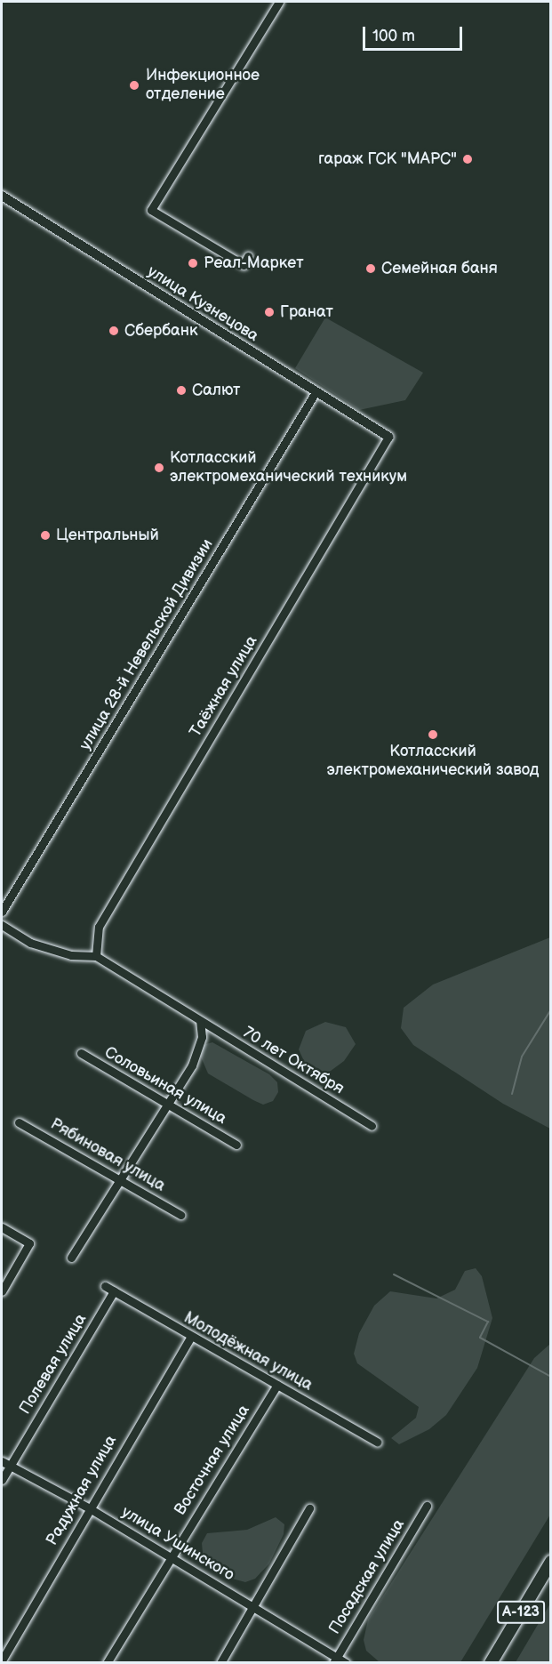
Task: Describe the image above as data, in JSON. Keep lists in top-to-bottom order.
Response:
{
  "streets": {
    "main road": ["А-123"],
    "street": [
      "улица Кузнецова",
      "улица 28-й Невельской Дивизии",
      "Таёжная улица",
      "70 лет Октября",
      "Соловьиная улица",
      "Рябиновая улица",
      "Молодёжная улица",
      "Полевая улица",
      "Восточная улица",
      "Радужная улица",
      "улица Ушинского",
      "Посадская улица"
    ]
  },
  "crossings": [
    ["улица Кузнецова", "улица 28-й Невельской Дивизии"],
    ["улица Кузнецова", "Таёжная улица"],
    ["Таёжная улица", "70 лет Октября"],
    ["Молодёжная улица", "Полевая улица"],
    ["Молодёжная улица", "Восточная улица"],
    ["Молодёжная улица", "Радужная улица"],
    ["Полевая улица", "улица Ушинского"],
    ["Восточная улица", "улица Ушинского"],
    ["Радужная улица", "улица Ушинского"],
    ["улица Ушинского", "Посадская улица"]
  ],
  "places": [
    "Инфекционное отделение",
    "гараж ГСК \"МАРС\"",
    "Реал-Маркет",
    "Семейная баня",
    "Гранат",
    "Сбербанк",
    "Салют",
    "Котласский электромеханический техникум",
    "Центральный",
    "Котласский электромеханический завод"
  ],
  "scale_bar": "100 m"
}
